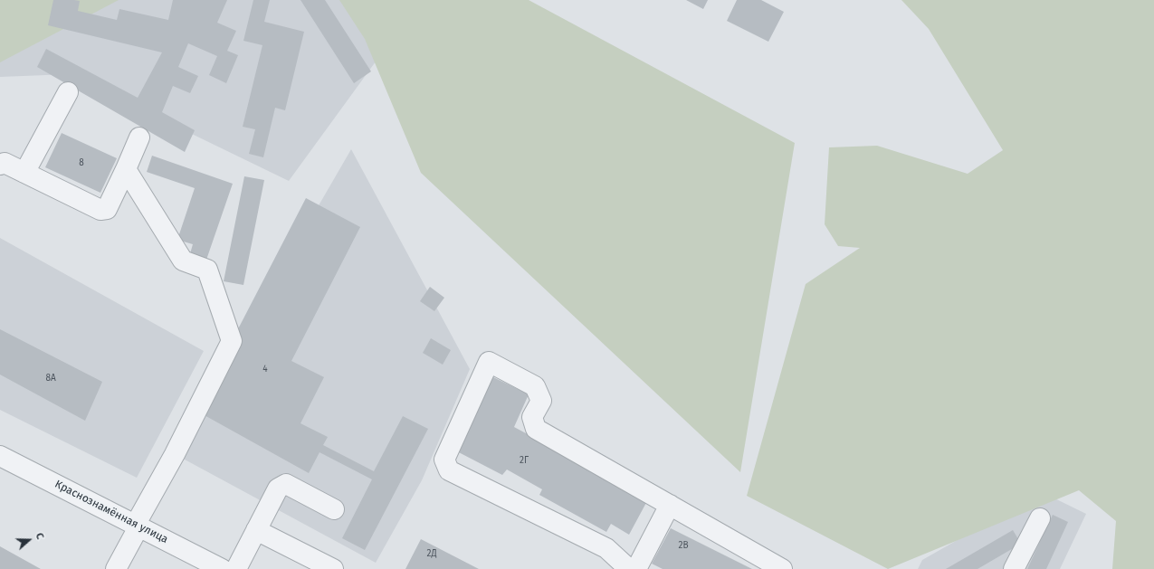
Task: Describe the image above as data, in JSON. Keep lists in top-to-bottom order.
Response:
{
  "streets": {
    "street": ["Краснознамённая улица"]
  },
  "house_numbers": [
    "8",
    "4",
    "8А",
    "2Г",
    "2В",
    "2Д"
  ],
  "north": "right"
}
